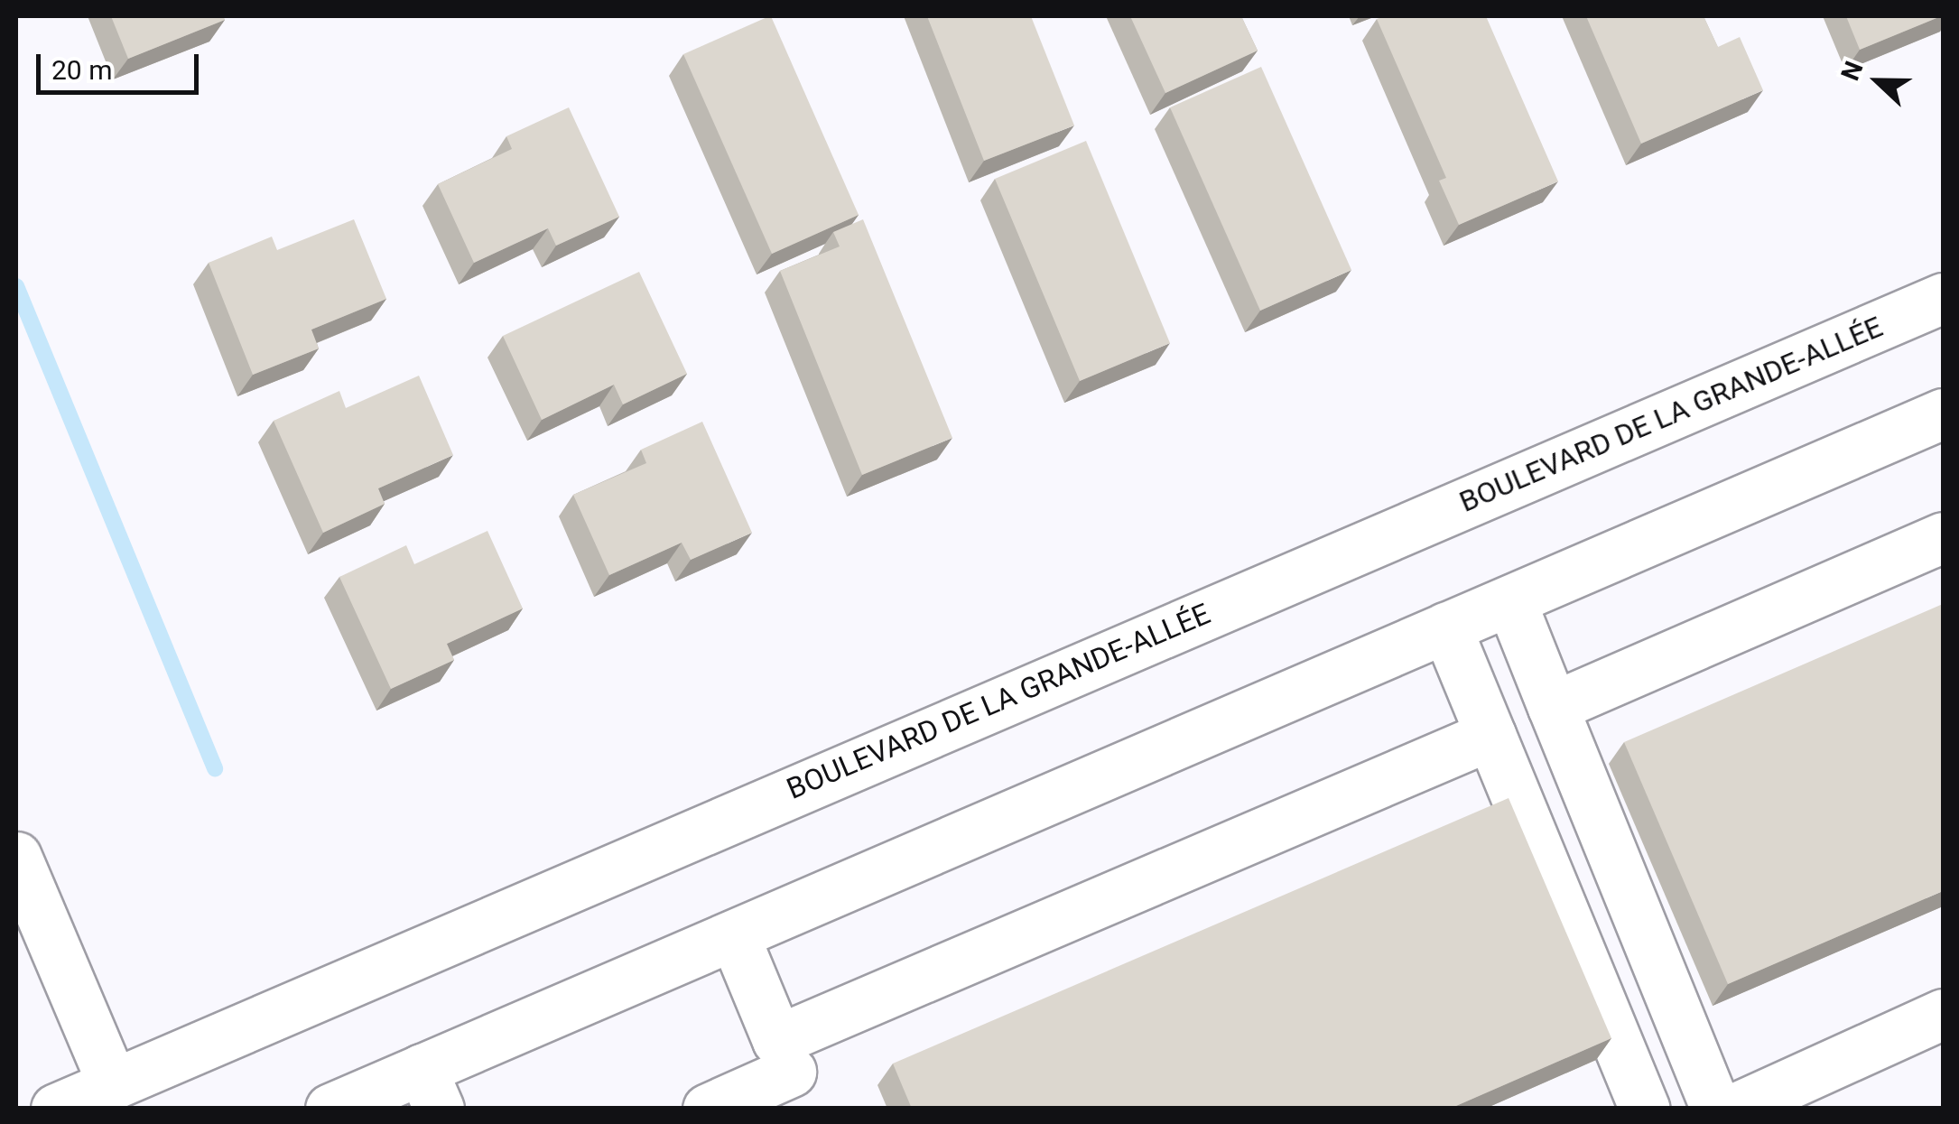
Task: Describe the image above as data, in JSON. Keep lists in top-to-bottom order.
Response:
{
  "streets": {
    "street": ["BOULEVARD DE LA GRANDE-ALLÉE"]
  },
  "scale_bar": "20 m",
  "north": "left"
}
